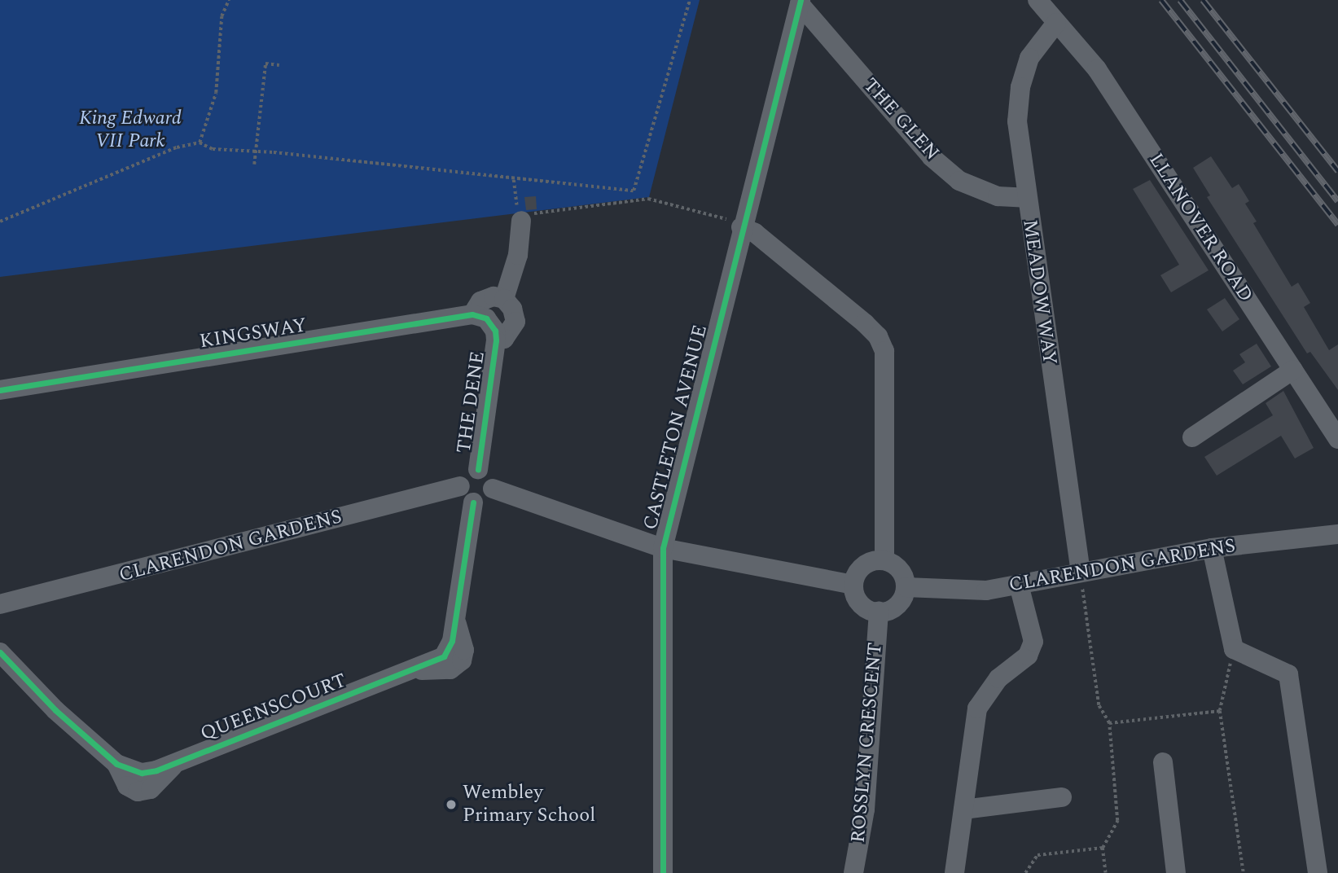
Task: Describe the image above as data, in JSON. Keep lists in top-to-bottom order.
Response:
{
  "streets": {
    "street": [
      "THE GLEN",
      "LLANOVER ROAD",
      "MEADOW WAY",
      "KINGSWAY",
      "THE DENE",
      "CASTLETON AVENUE",
      "CLARENDON GARDENS",
      "QUEENSCOURT",
      "ROSSLYN CRESCENT"
    ]
  },
  "crossings": [
    ["THE GLEN", "MEADOW WAY"],
    ["THE GLEN", "CASTLETON AVENUE"],
    ["LLANOVER ROAD", "MEADOW WAY"],
    ["MEADOW WAY", "CLARENDON GARDENS"],
    ["THE DENE", "CLARENDON GARDENS"],
    ["THE DENE", "QUEENSCOURT"],
    ["CLARENDON GARDENS", "QUEENSCOURT"],
    ["CLARENDON GARDENS", "ROSSLYN CRESCENT"]
  ],
  "parks": ["King Edward VII Park"],
  "places": ["Wembley Primary School"]
}
